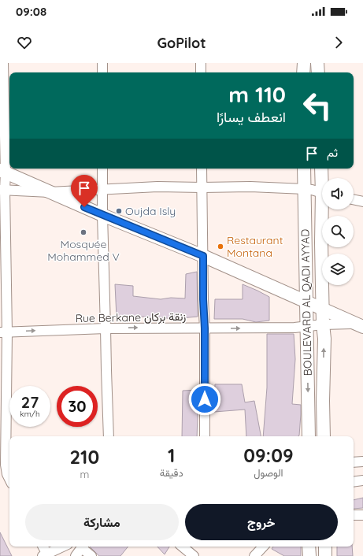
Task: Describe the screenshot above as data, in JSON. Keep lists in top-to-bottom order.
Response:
{
  "streets": {
    "main road": ["BOULEVARD AL QADI AYYAD"],
    "street": ["Rue Berkane زنقة بركان"]
  },
  "crossings": [
    ["BOULEVARD AL QADI AYYAD", "Rue Berkane زنقة بركان"]
  ],
  "one_way": ["Rue Berkane زنقة بركان"],
  "places": ["Oujda Isly", "Mosquée Mohammed V", "Restaurant Montana"],
  "page": {
    "status": "09:08",
    "header": "GoPilot",
    "turn": ["110 m", "انعطف يسارًا"],
    "then": "ثم",
    "speed": "27 km/h",
    "limit": "30",
    "eta": [
      "09:09",
      "الوصول",
      "1",
      "دقيقة",
      "210",
      "m"
    ],
    "buttons": ["خروج", "مشاركة"]
  }
}
